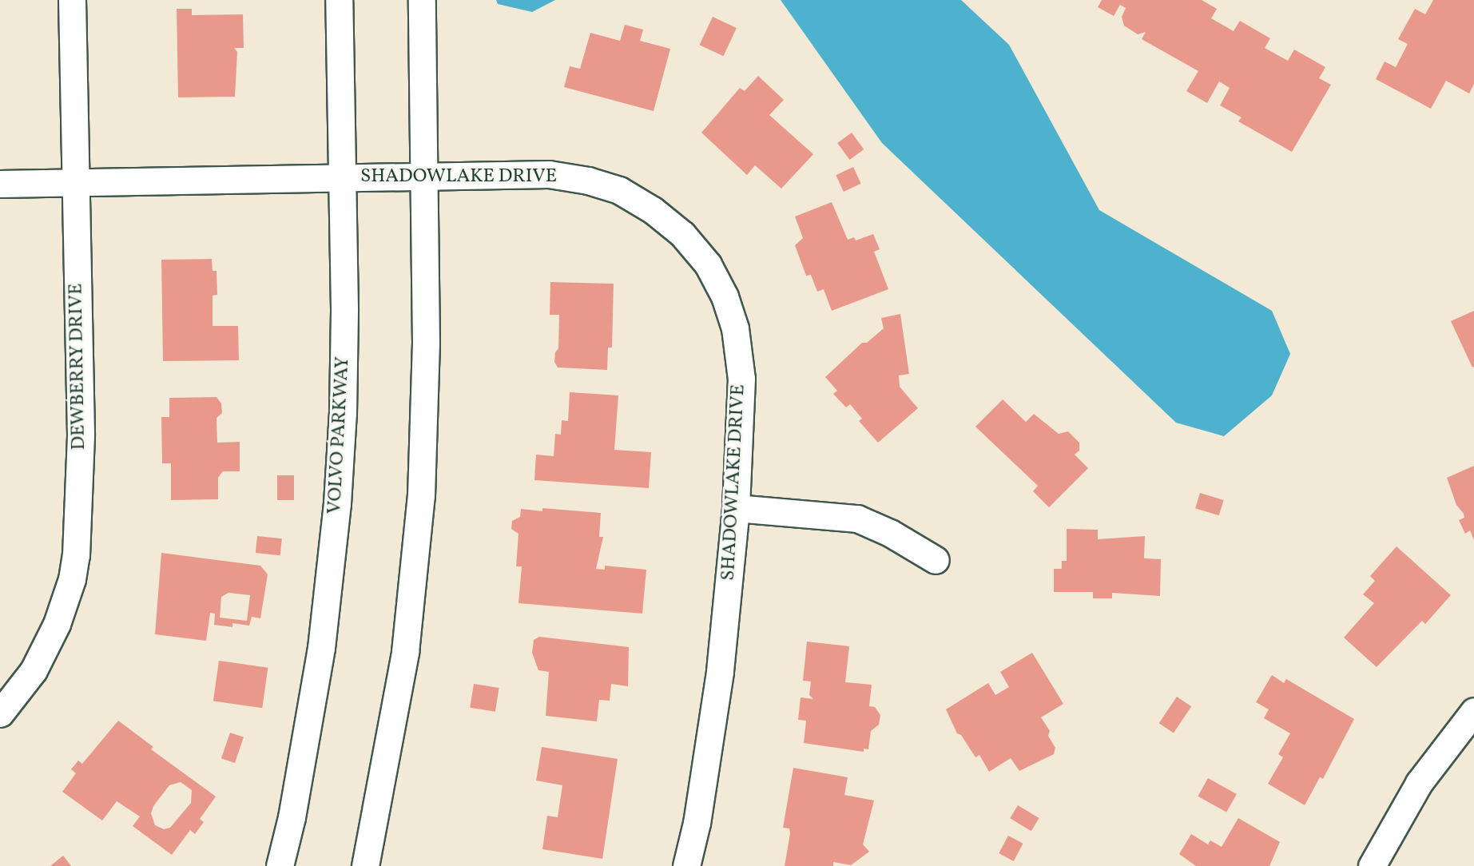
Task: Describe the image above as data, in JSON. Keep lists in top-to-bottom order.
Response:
{
  "streets": {
    "street": ["SHADOWLAKE DRIVE", "DEWBERRY DRIVE", "VOLVO PARKWAY"]
  },
  "crossings": [
    ["SHADOWLAKE DRIVE", "DEWBERRY DRIVE"],
    ["SHADOWLAKE DRIVE", "VOLVO PARKWAY"]
  ]
}
